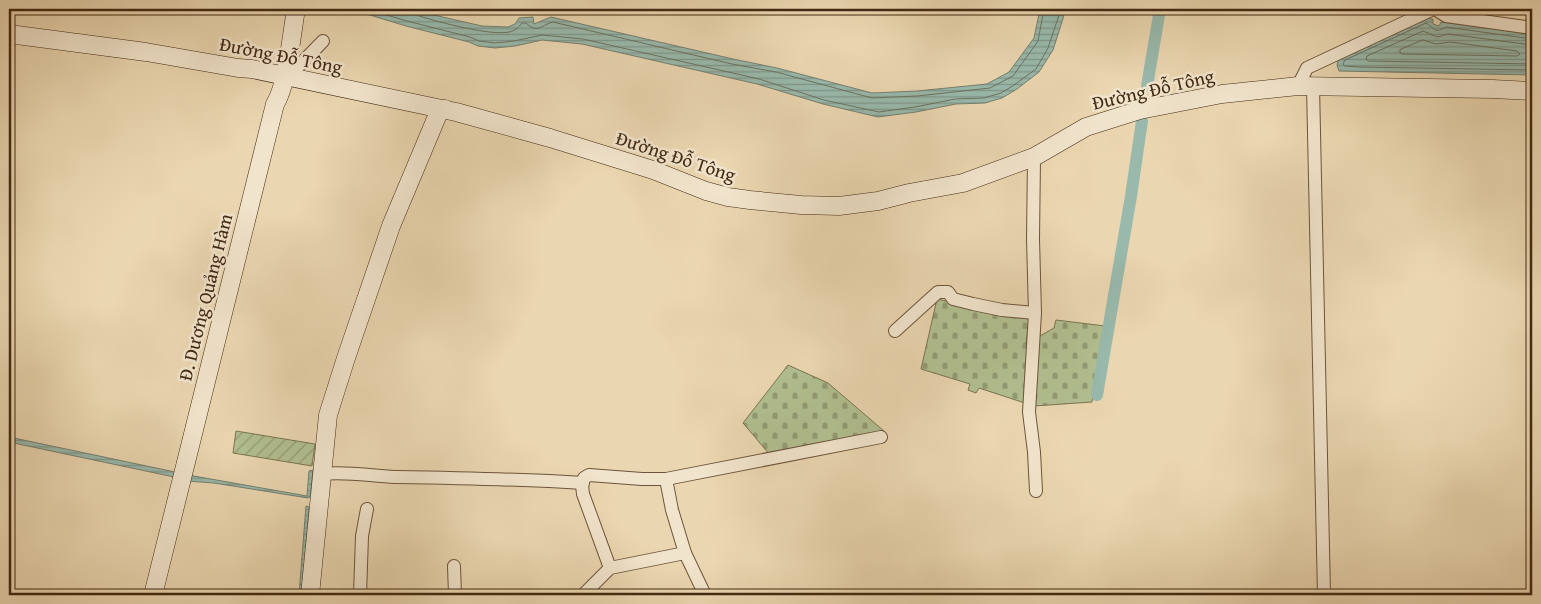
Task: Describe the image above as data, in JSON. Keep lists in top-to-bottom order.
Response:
{
  "streets": {
    "main road": ["Đường Đỗ Tông", "Đ. Dương Quảng Hàm"]
  },
  "crossings": [
    ["Đường Đỗ Tông", "Đ. Dương Quảng Hàm"]
  ]
}
